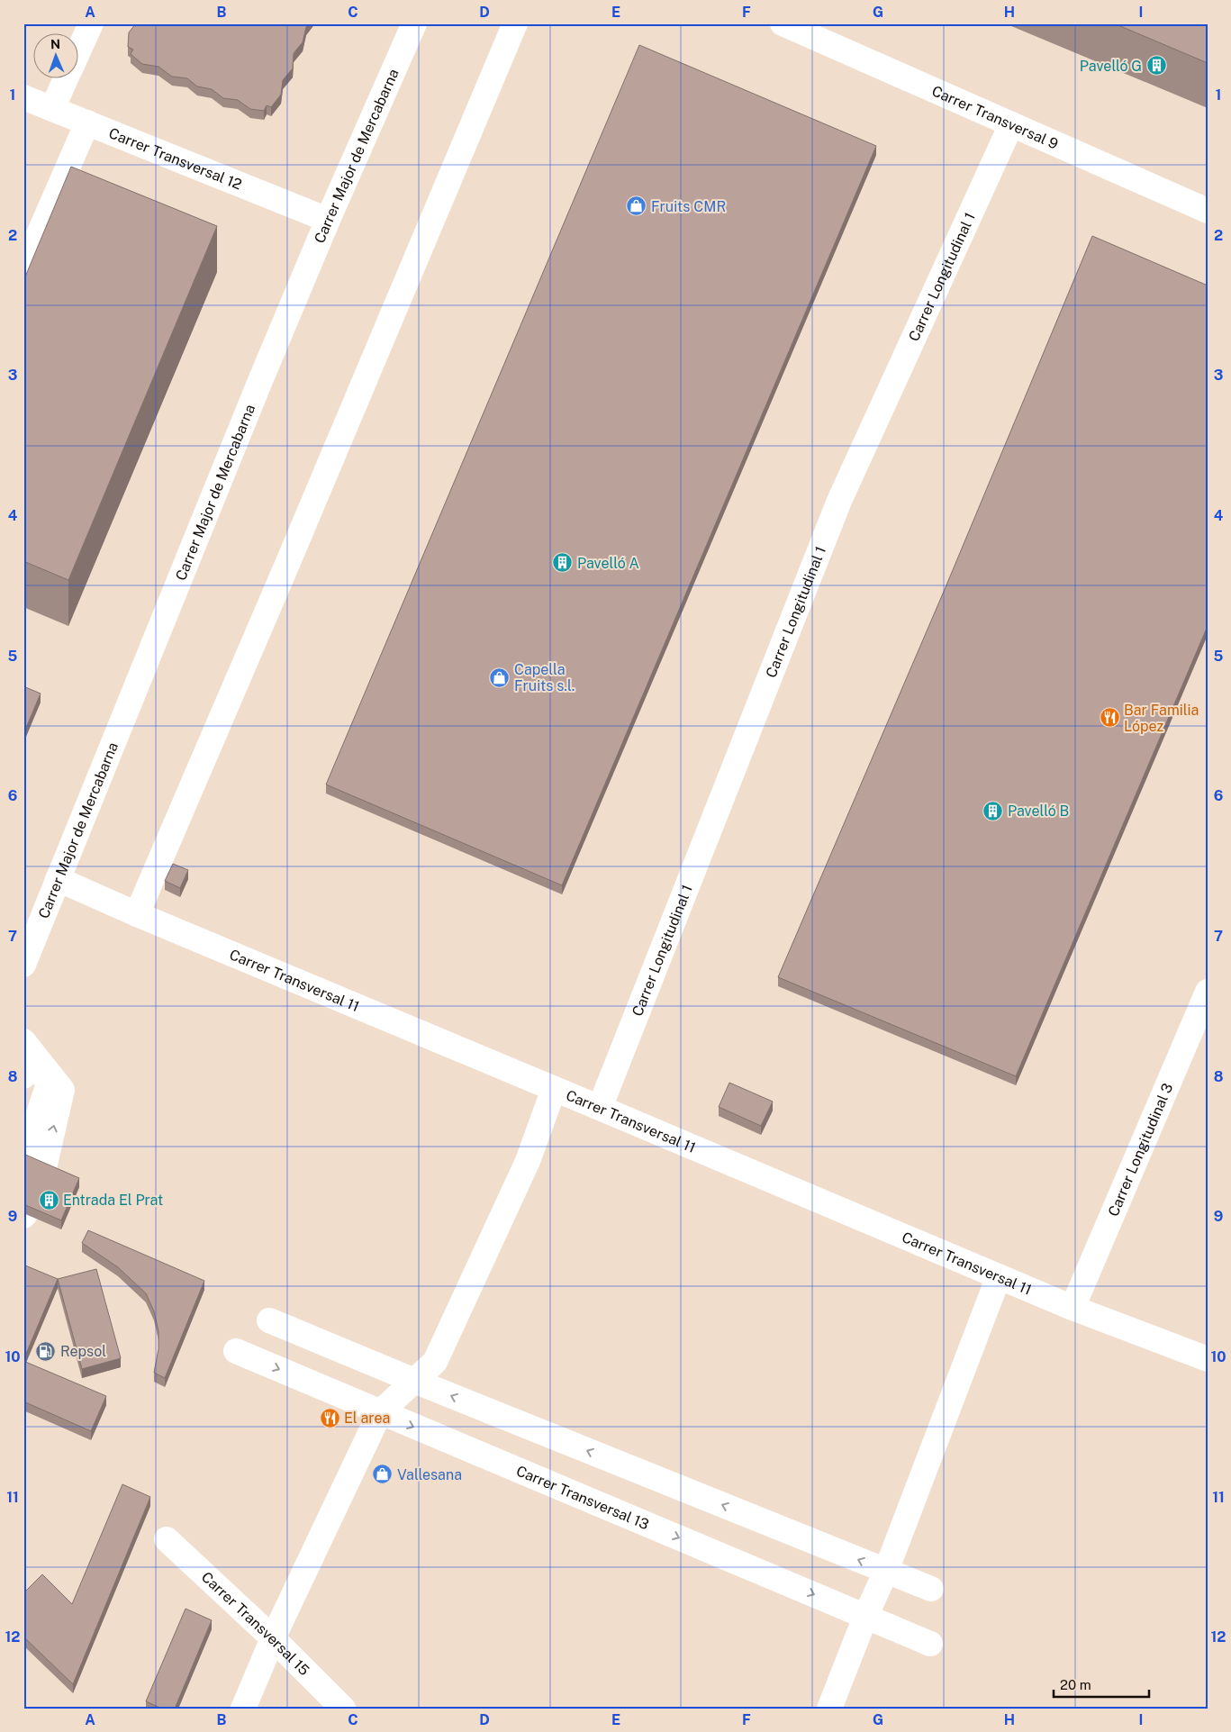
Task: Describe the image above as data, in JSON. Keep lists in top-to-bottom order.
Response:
{
  "streets": {
    "lane": [
      "Carrer Transversal 9",
      "Carrer Major de Mercabarna",
      "Carrer Transversal 12",
      "Carrer Longitudinal 1",
      "Carrer Transversal 11",
      "Carrer Longitudinal 3",
      "Carrer Transversal 13",
      "Carrer Transversal 15"
    ]
  },
  "crossings": [
    ["Carrer Transversal 9", "Carrer Longitudinal 1"],
    ["Carrer Major de Mercabarna", "Carrer Transversal 12"],
    ["Carrer Major de Mercabarna", "Carrer Transversal 11"],
    ["Carrer Longitudinal 1", "Carrer Transversal 11"],
    ["Carrer Transversal 11", "Carrer Longitudinal 3"]
  ],
  "places": {
    "building": [
      "Pavelló G",
      "Pavelló A",
      "Pavelló B",
      "Entrada El Prat"
    ],
    "shop": ["Fruits CMR", "Capella Fruits s.l.", "Vallesana"],
    "restaurant": ["Bar Familia López", "El area"],
    "fuel station": ["Repsol"]
  },
  "scale_bar": "20 m",
  "north": "top",
  "grid": {
    "columns": [
      "A",
      "B",
      "C",
      "D",
      "E",
      "F",
      "G",
      "H",
      "I"
    ],
    "rows": [
      "1",
      "2",
      "3",
      "4",
      "5",
      "6",
      "7",
      "8",
      "9",
      "10",
      "11",
      "12"
    ]
  }
}
